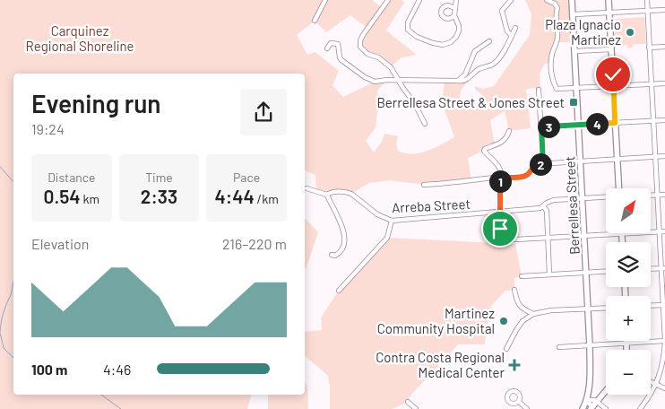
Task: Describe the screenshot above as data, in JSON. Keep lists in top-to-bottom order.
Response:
{
  "streets": {
    "main road": ["Berrellesa Street"],
    "street": ["Arreba Street"]
  },
  "crossings": [
    ["Arreba Street", "Berrellesa Street"]
  ],
  "parks": ["Carquinez Regional Shoreline"],
  "places": {
    "other": ["Plaza Ignacio Martinez", "Martinez Community Hospital"],
    "transit": ["Berrellesa Street & Jones Street"],
    "health": ["Contra Costa Regional Medical Center"]
  },
  "north": "top right",
  "page": {
    "heading": ["Evening run", "19:24"],
    "pins": [
      "4",
      "3",
      "2",
      "1"
    ],
    "stats": [
      ["Distance", "0.54 km"],
      ["Time", "2:33"],
      ["Pace", "4:44 /km"]
    ],
    "map_buttons": ["+", "−"],
    "chart": ["Elevation", "216–220 m"],
    "list": [
      {
        "name": "100 m",
        "note": "4:46"
      }
    ]
  }
}
